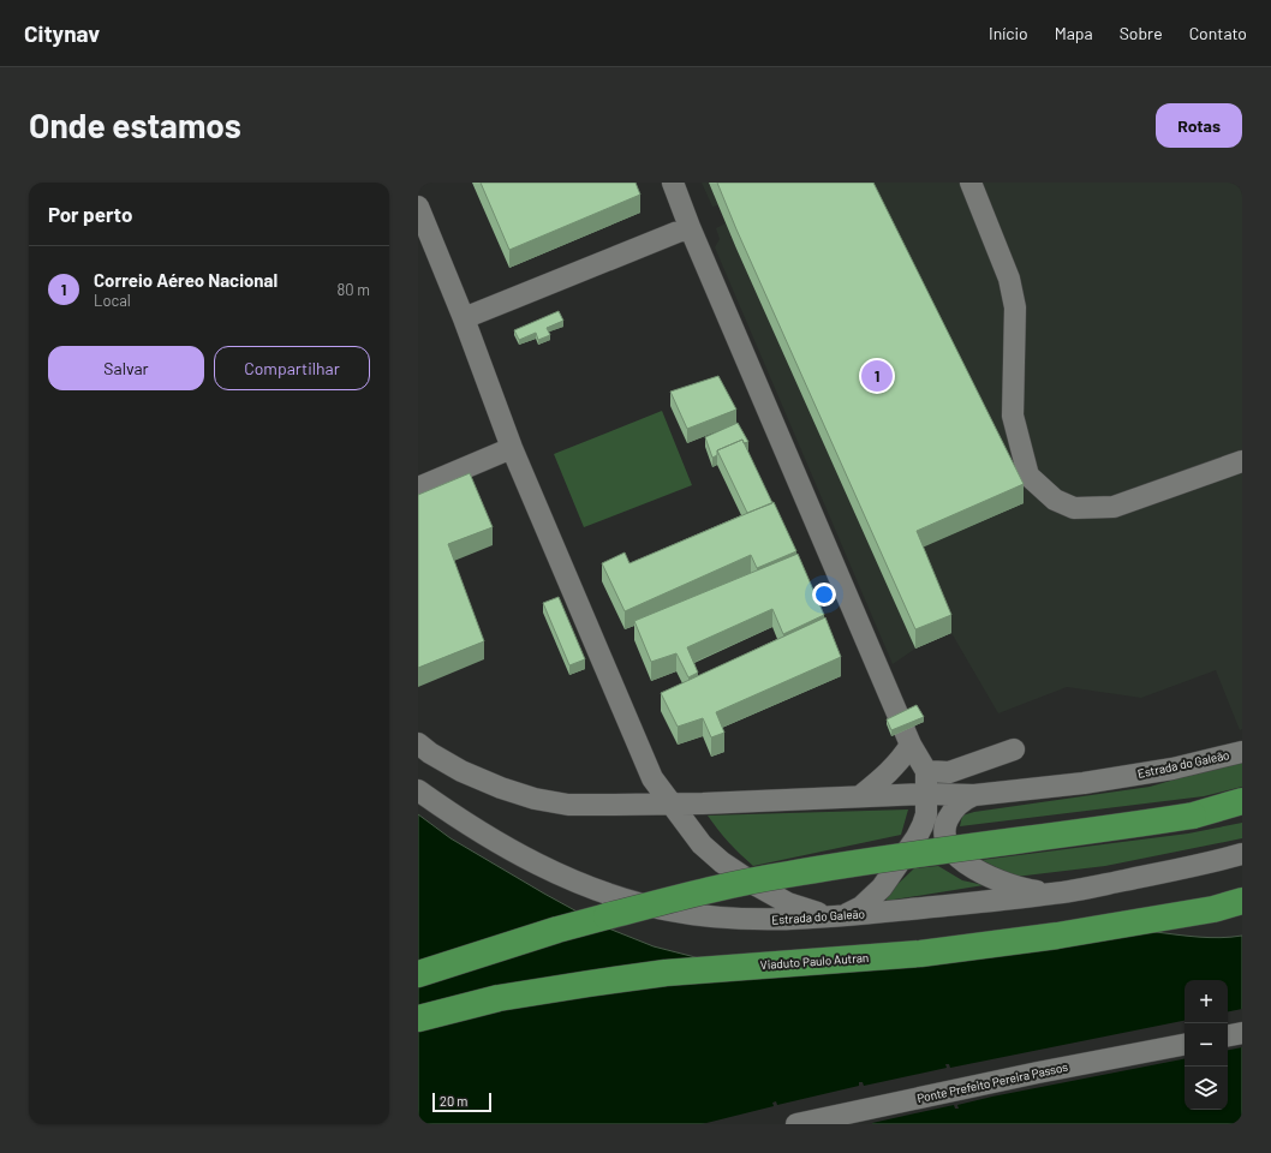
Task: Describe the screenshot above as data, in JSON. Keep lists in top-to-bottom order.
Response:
{
  "streets": {
    "main road": ["Viaduto Paulo Autran"],
    "street": ["Estrada do Galeão", "Ponte Prefeito Pereira Passos"]
  },
  "scale_bar": "20 m",
  "page": {
    "header": "Citynav",
    "nav": [
      "Início",
      "Mapa",
      "Sobre",
      "Contato"
    ],
    "buttons": [
      "Rotas",
      ["Salvar", "Compartilhar"]
    ],
    "title": "Onde estamos",
    "heading": "Por perto",
    "list": [
      {
        "mark": "1",
        "name": "Correio Aéreo Nacional",
        "note": "Local",
        "value": "80 m"
      }
    ],
    "pins": "1",
    "map_buttons": ["+", "−"],
    "scale": "20 m"
  }
}
